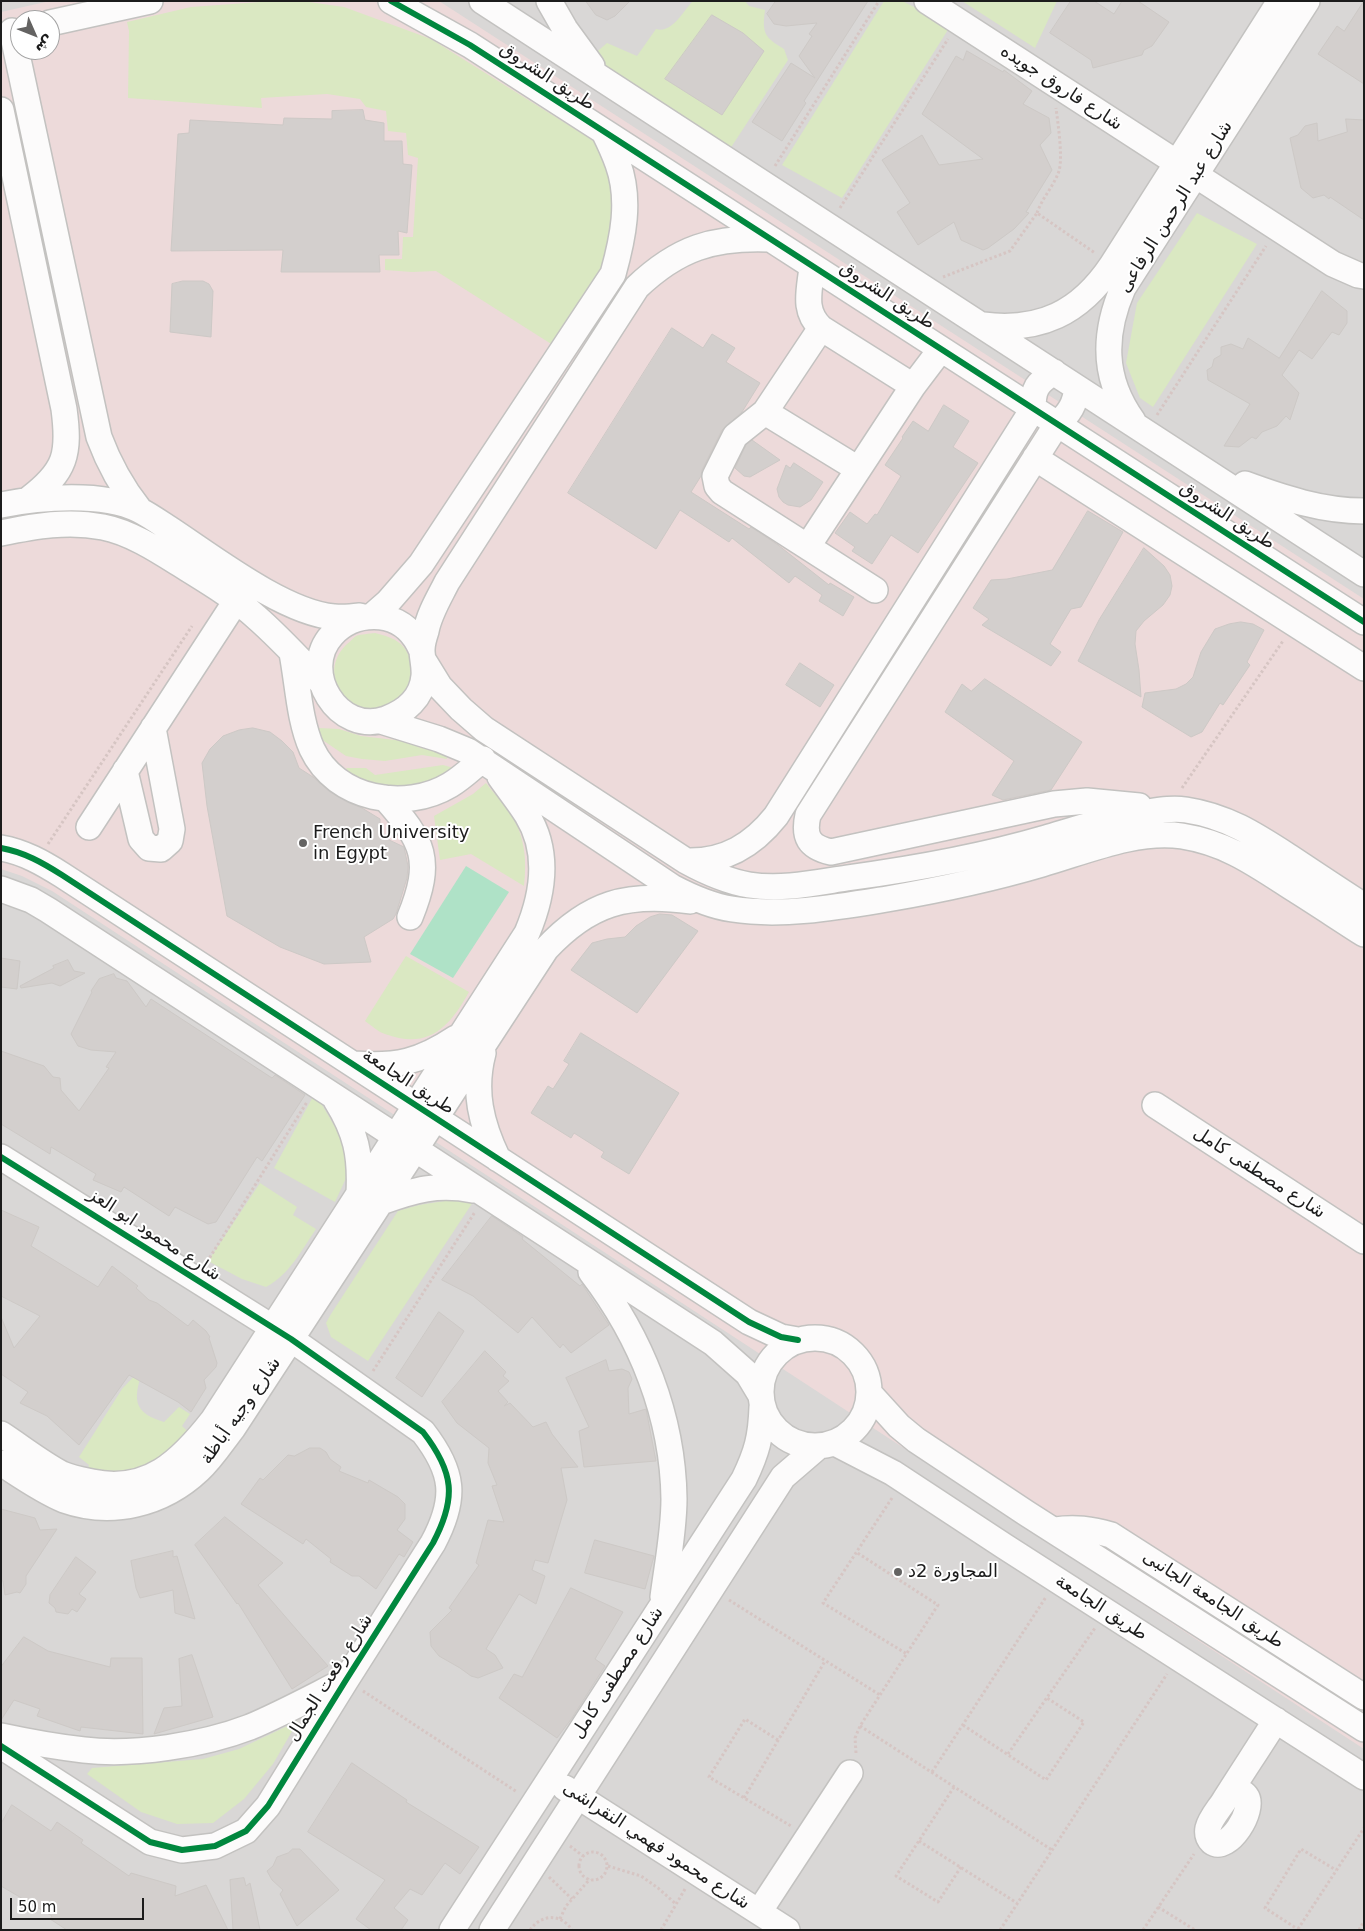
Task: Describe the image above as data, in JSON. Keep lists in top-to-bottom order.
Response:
{
  "streets": {
    "street": [
      "طريق الشروق",
      "شارع فاروق جويده",
      "شارع عبد الرحمن الرفاعى",
      "طريق الجامعة",
      "شارع مصطفى كامل",
      "شارع محمود ابو العز",
      "شارع وجيه أباظة",
      "طريق الجامعة الجانبى",
      "شارع رفعت الجمال",
      "شارع محمود فهمي النقراشى"
    ]
  },
  "crossings": [
    ["طريق الشروق", "شارع عبد الرحمن الرفاعى"],
    ["شارع فاروق جويده", "شارع عبد الرحمن الرفاعى"],
    ["طريق الجامعة", "شارع مصطفى كامل"],
    ["طريق الجامعة", "شارع وجيه أباظة"],
    ["شارع مصطفى كامل", "شارع محمود فهمي النقراشى"],
    ["شارع محمود ابو العز", "شارع وجيه أباظة"],
    ["شارع محمود ابو العز", "شارع رفعت الجمال"],
    ["شارع وجيه أباظة", "شارع رفعت الجمال"]
  ],
  "places": ["French University in Egypt", "المجاورة 2د"],
  "scale_bar": "50 m",
  "north": "bottom right"
}
